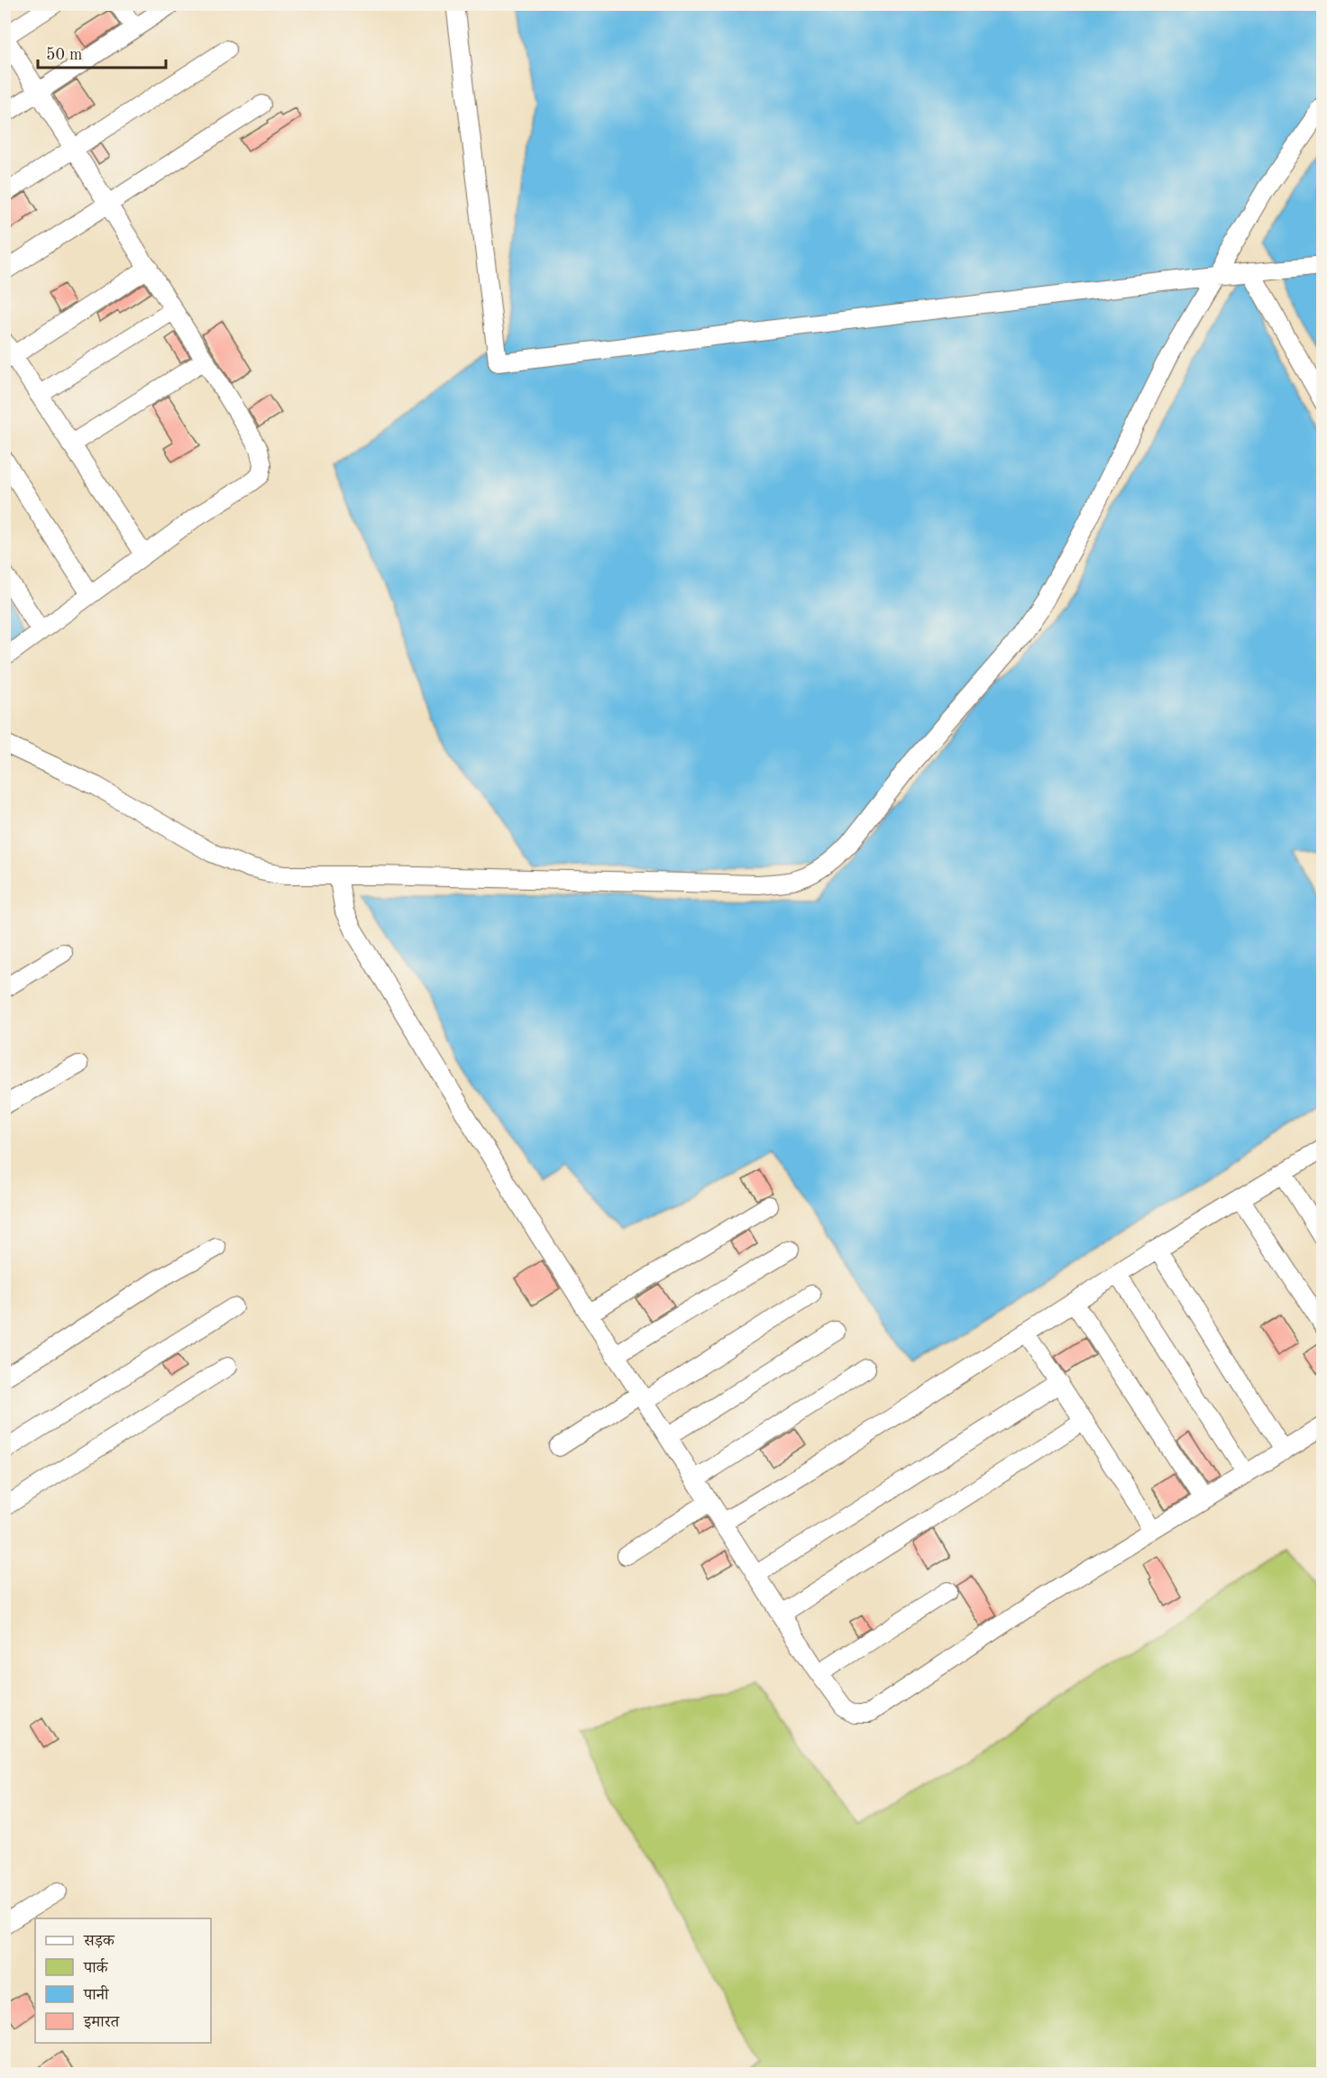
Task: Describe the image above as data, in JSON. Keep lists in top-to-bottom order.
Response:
{
  "legend": [
    "सड़क",
    "पार्क",
    "पानी",
    "इमारत"
  ],
  "scale_bar": "50 m"
}
